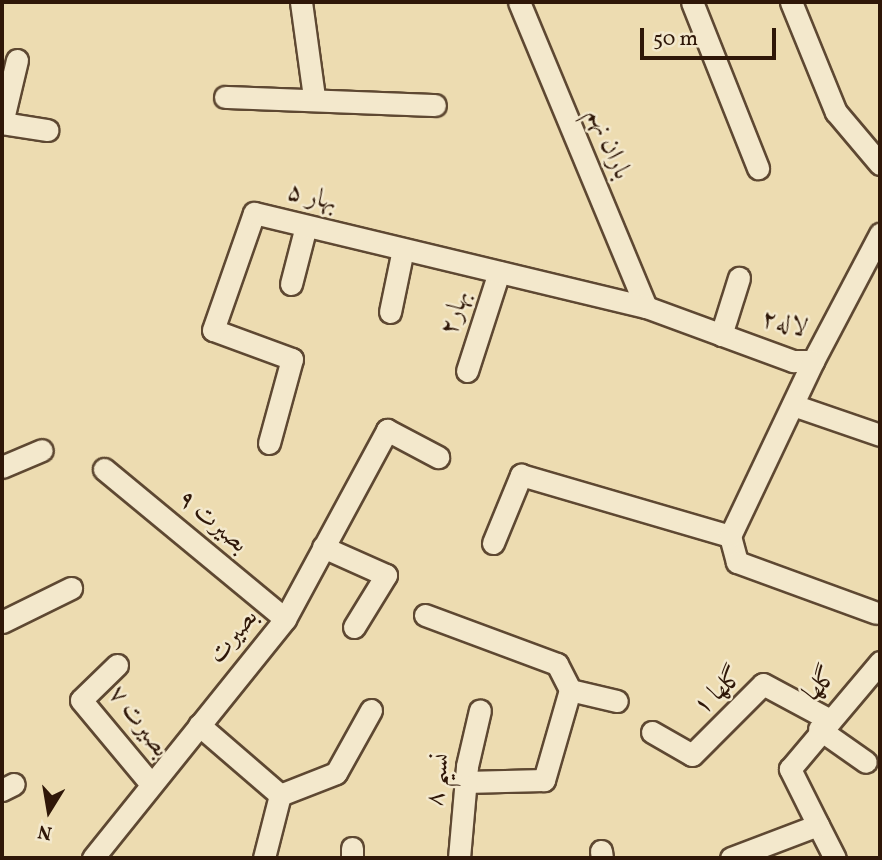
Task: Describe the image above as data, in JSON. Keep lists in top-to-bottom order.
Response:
{
  "streets": {
    "street": [
      "باران نهم",
      "بهار ۵",
      "بهار۲",
      "لاله۲",
      "بصیرت ۹",
      "بصیرت",
      "گلها",
      "گلها ۱",
      "بصیرت ۷",
      "نسیم ۸"
    ]
  },
  "crossings": [
    ["باران نهم", "بهار ۵"],
    ["باران نهم", "لاله۲"],
    ["بهار ۵", "بهار۲"],
    ["بهار ۵", "لاله۲"],
    ["بصیرت ۹", "بصیرت"],
    ["بصیرت", "بصیرت ۷"],
    ["گلها", "گلها ۱"]
  ],
  "scale_bar": "50 m",
  "north": "bottom"
}
